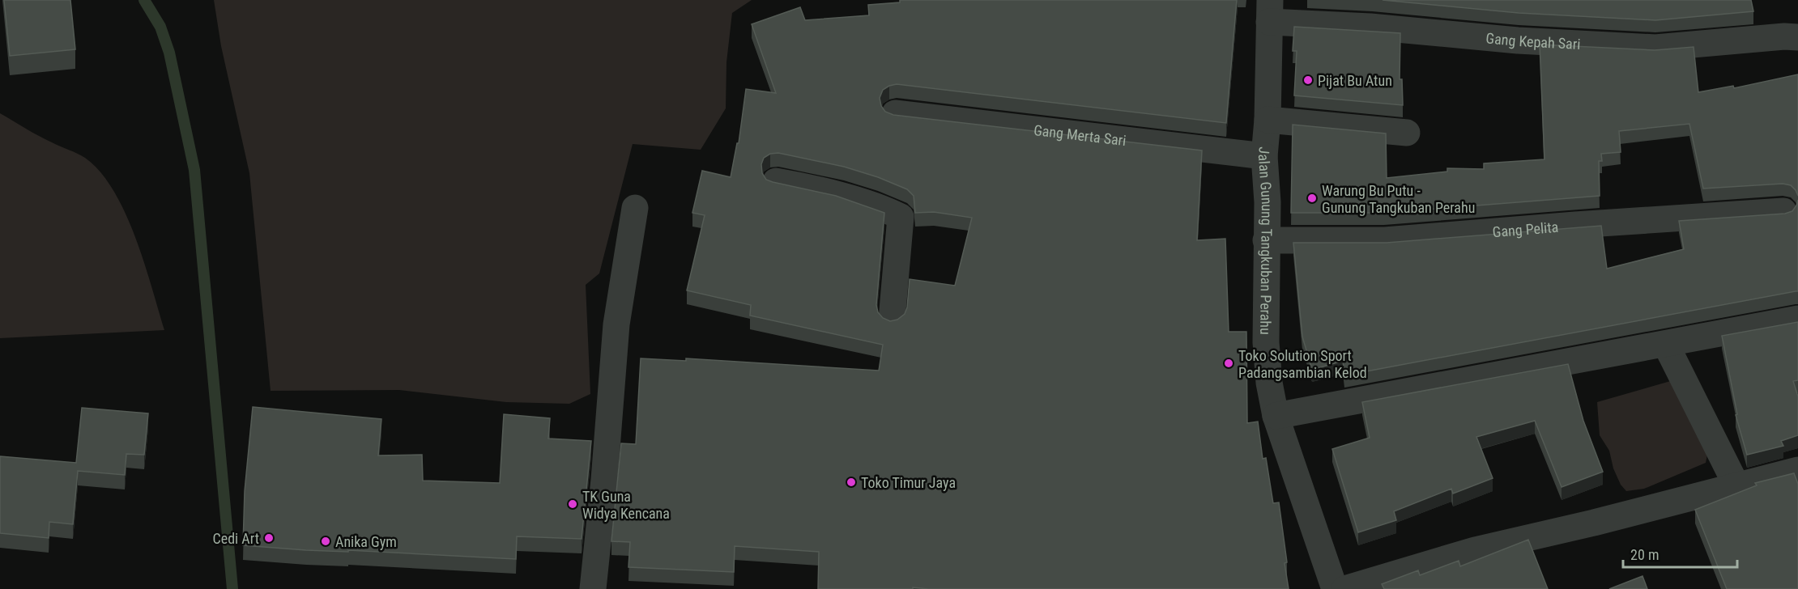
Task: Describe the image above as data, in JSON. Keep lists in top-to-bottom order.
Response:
{
  "streets": {
    "street": [
      "Gang Kepah Sari",
      "Gang Merta Sari",
      "Gang Pelita",
      "Jalan Gunung Tangkuban Perahu"
    ]
  },
  "crossings": [
    ["Gang Kepah Sari", "Jalan Gunung Tangkuban Perahu"],
    ["Gang Merta Sari", "Jalan Gunung Tangkuban Perahu"],
    ["Gang Pelita", "Jalan Gunung Tangkuban Perahu"]
  ],
  "places": [
    "Pijat Bu Atun",
    "Warung Bu Putu - Gunung Tangkuban Perahu",
    "Toko Solution Sport Padangsambian Kelod",
    "Toko Timur Jaya",
    "TK Guna Widya Kencana",
    "Cedi Art",
    "Anika Gym"
  ],
  "scale_bar": "20 m"
}
